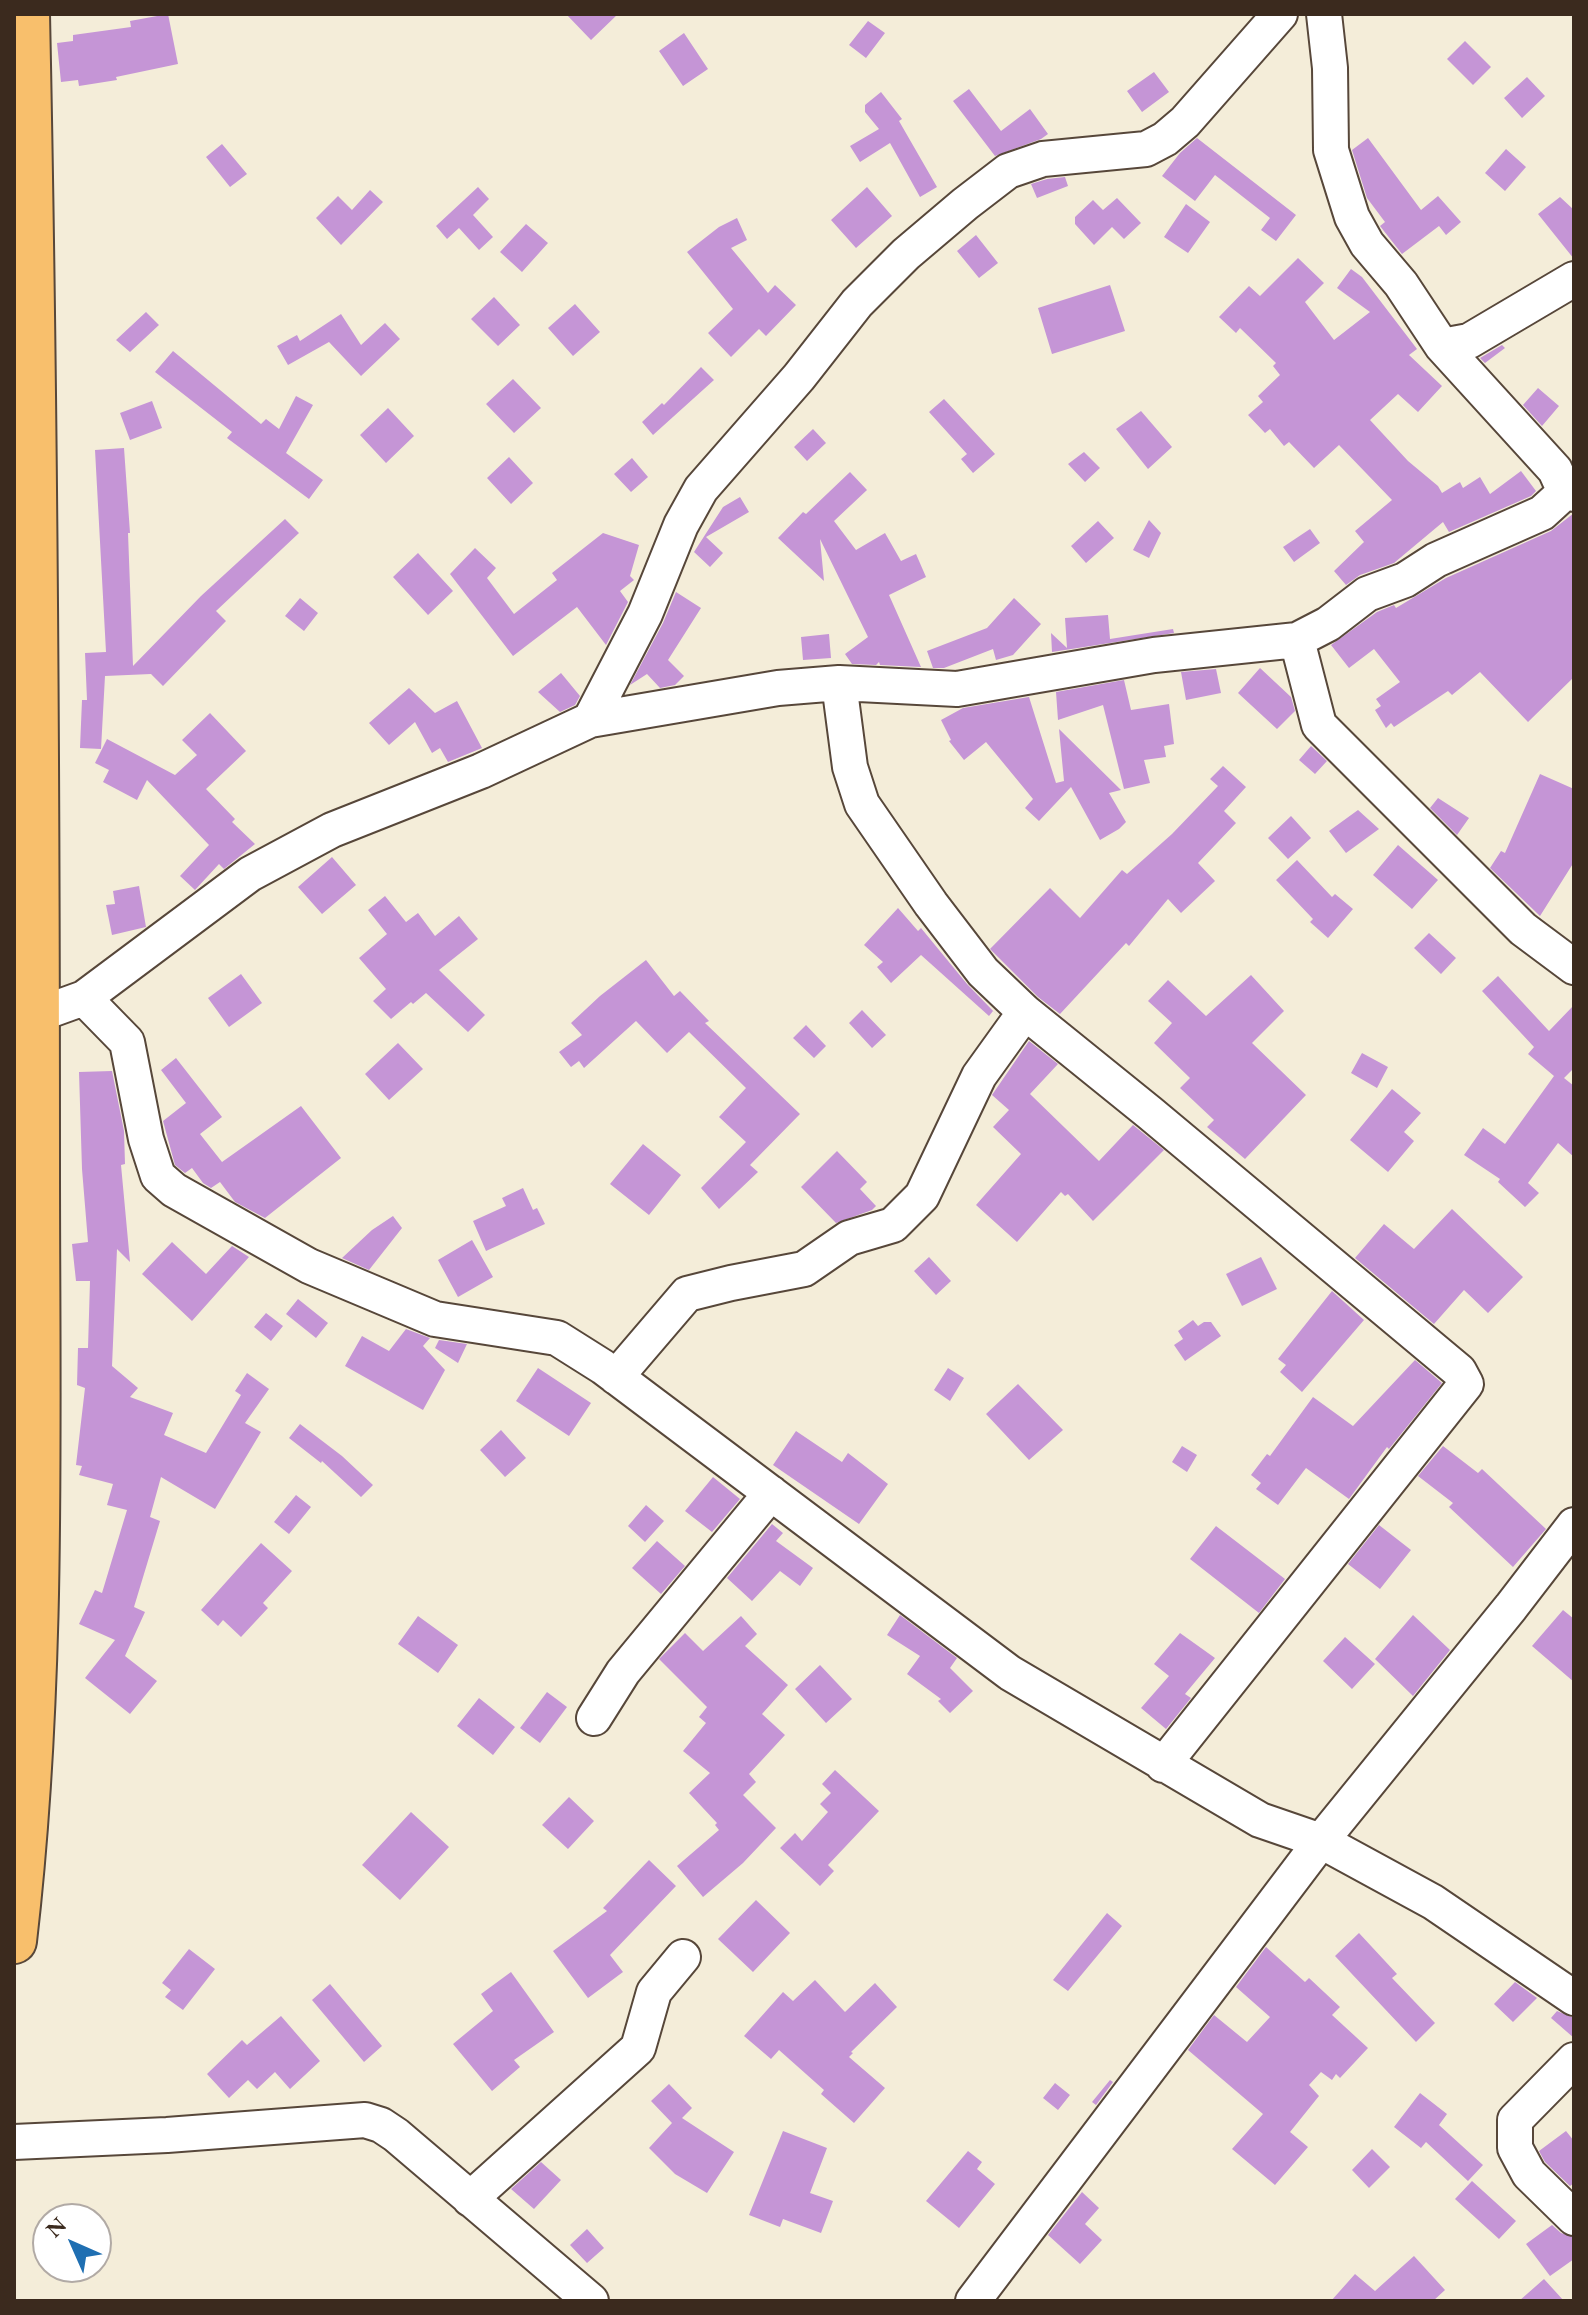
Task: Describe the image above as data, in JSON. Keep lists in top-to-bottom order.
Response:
{
  "north": "top left"
}
